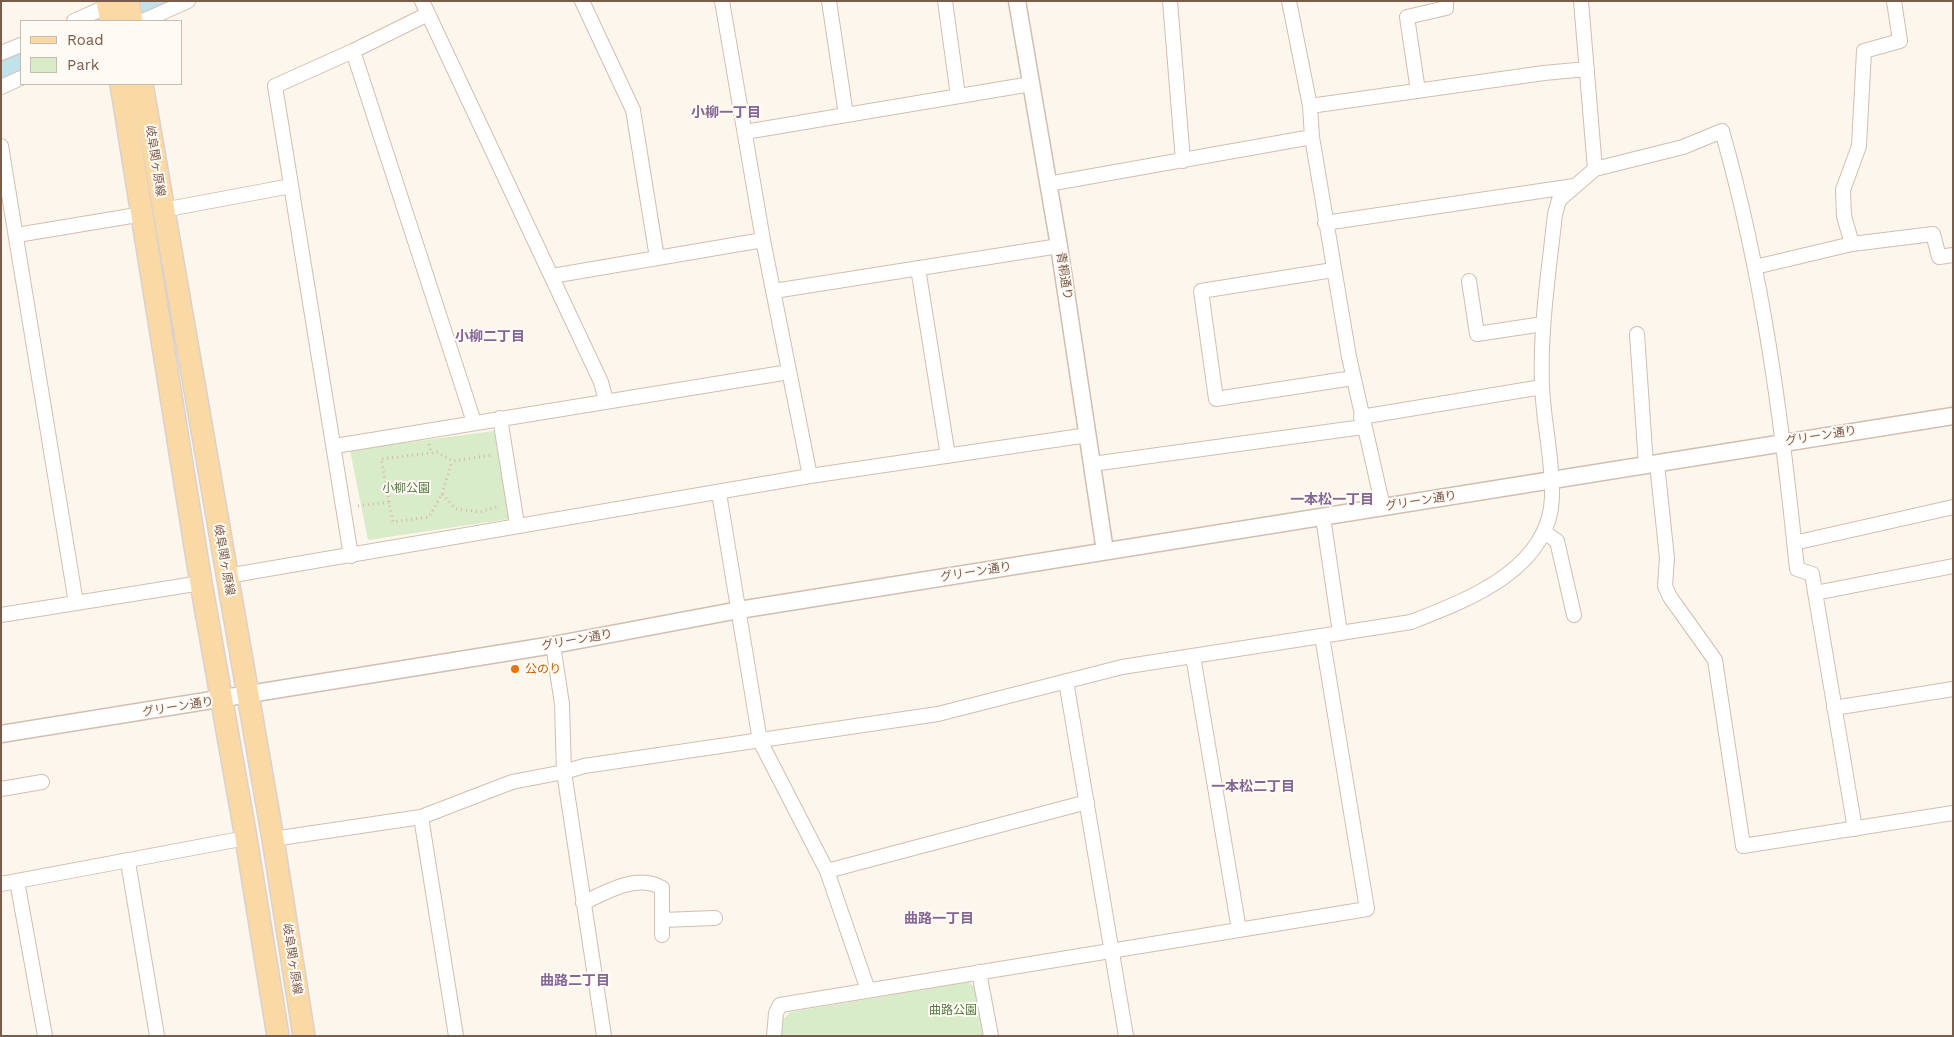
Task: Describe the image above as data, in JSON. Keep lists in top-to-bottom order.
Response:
{
  "streets": {
    "main road": ["岐阜関ヶ原線"],
    "street": ["青桐通り", "グリーン通り"]
  },
  "crossings": [
    ["岐阜関ヶ原線", "グリーン通り"],
    ["青桐通り", "グリーン通り"]
  ],
  "districts": [
    "小柳一丁目",
    "小柳二丁目",
    "一本松一丁目",
    "一本松二丁目",
    "曲路一丁目",
    "曲路二丁目"
  ],
  "parks": ["小柳公園", "曲路公園"],
  "places": ["公のり"],
  "legend": ["Road", "Park"]
}
